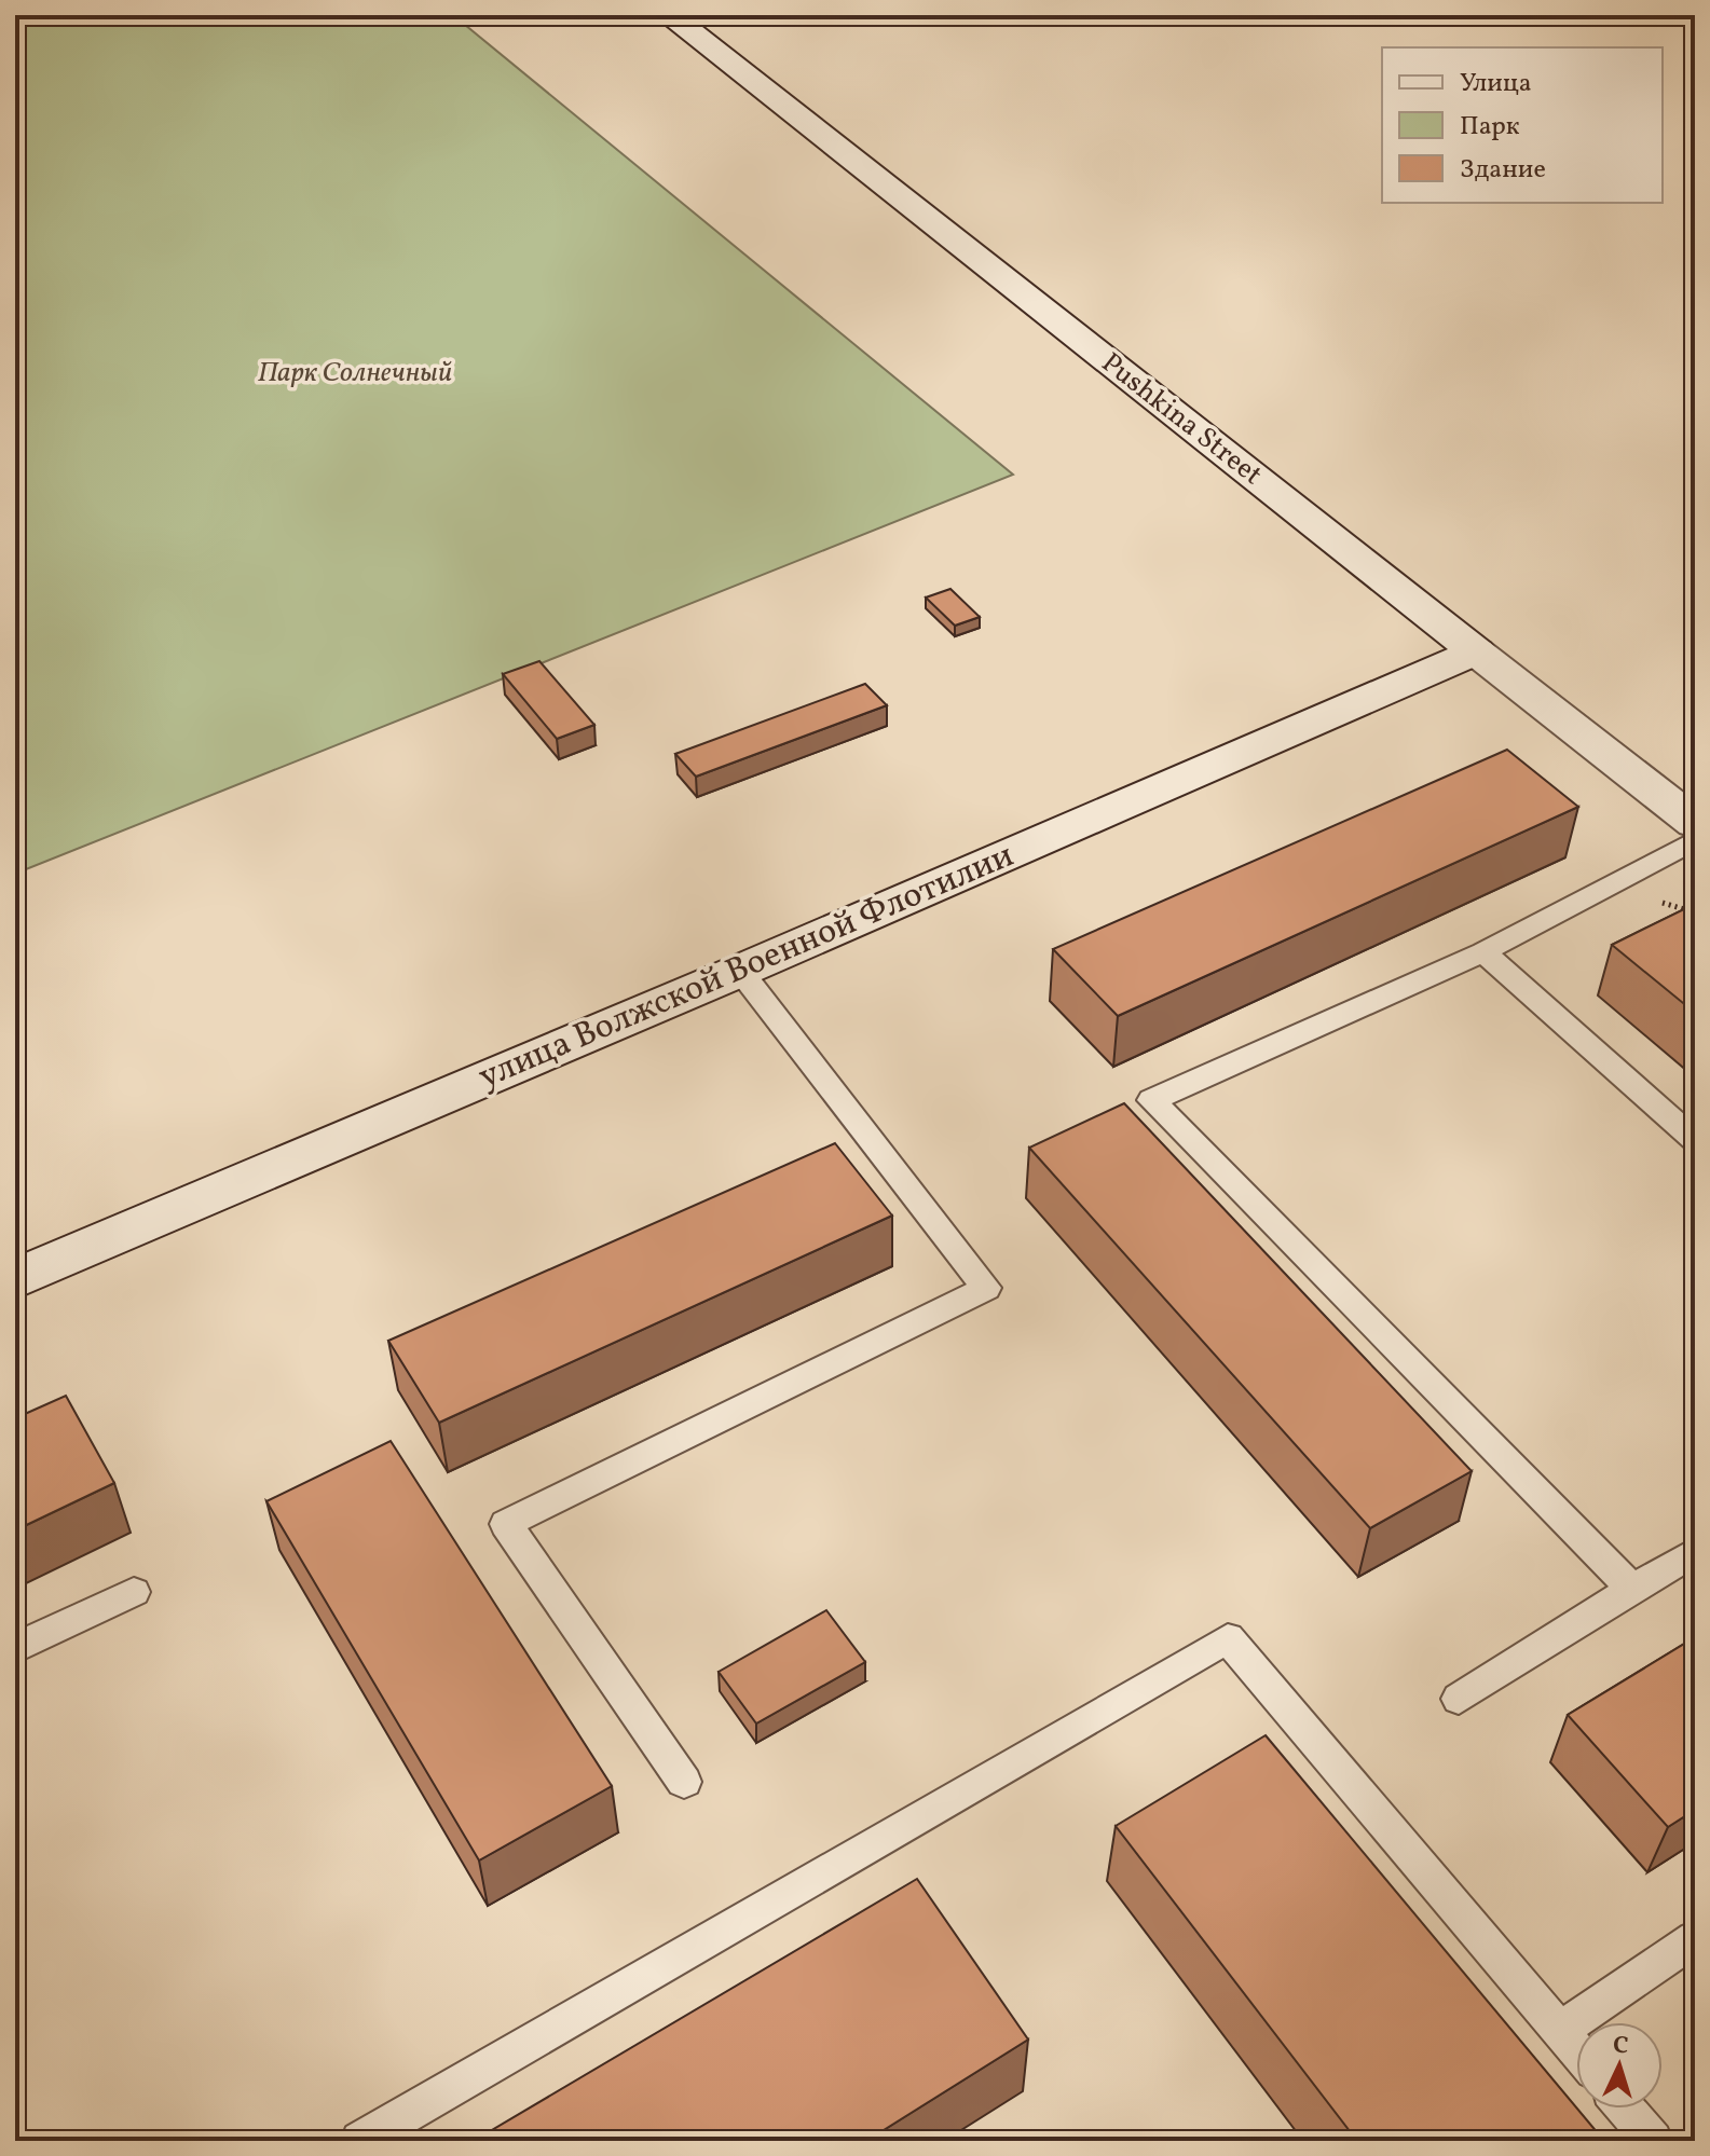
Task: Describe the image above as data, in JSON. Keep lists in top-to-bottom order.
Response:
{
  "streets": {
    "street": ["Pushkina Street", "улица Волжской Военной Флотилии"]
  },
  "crossings": [
    ["Pushkina Street", "улица Волжской Военной Флотилии"]
  ],
  "parks": ["Парк Солнечный"],
  "legend": ["Улица", "Парк", "Здание"],
  "north": "top"
}
